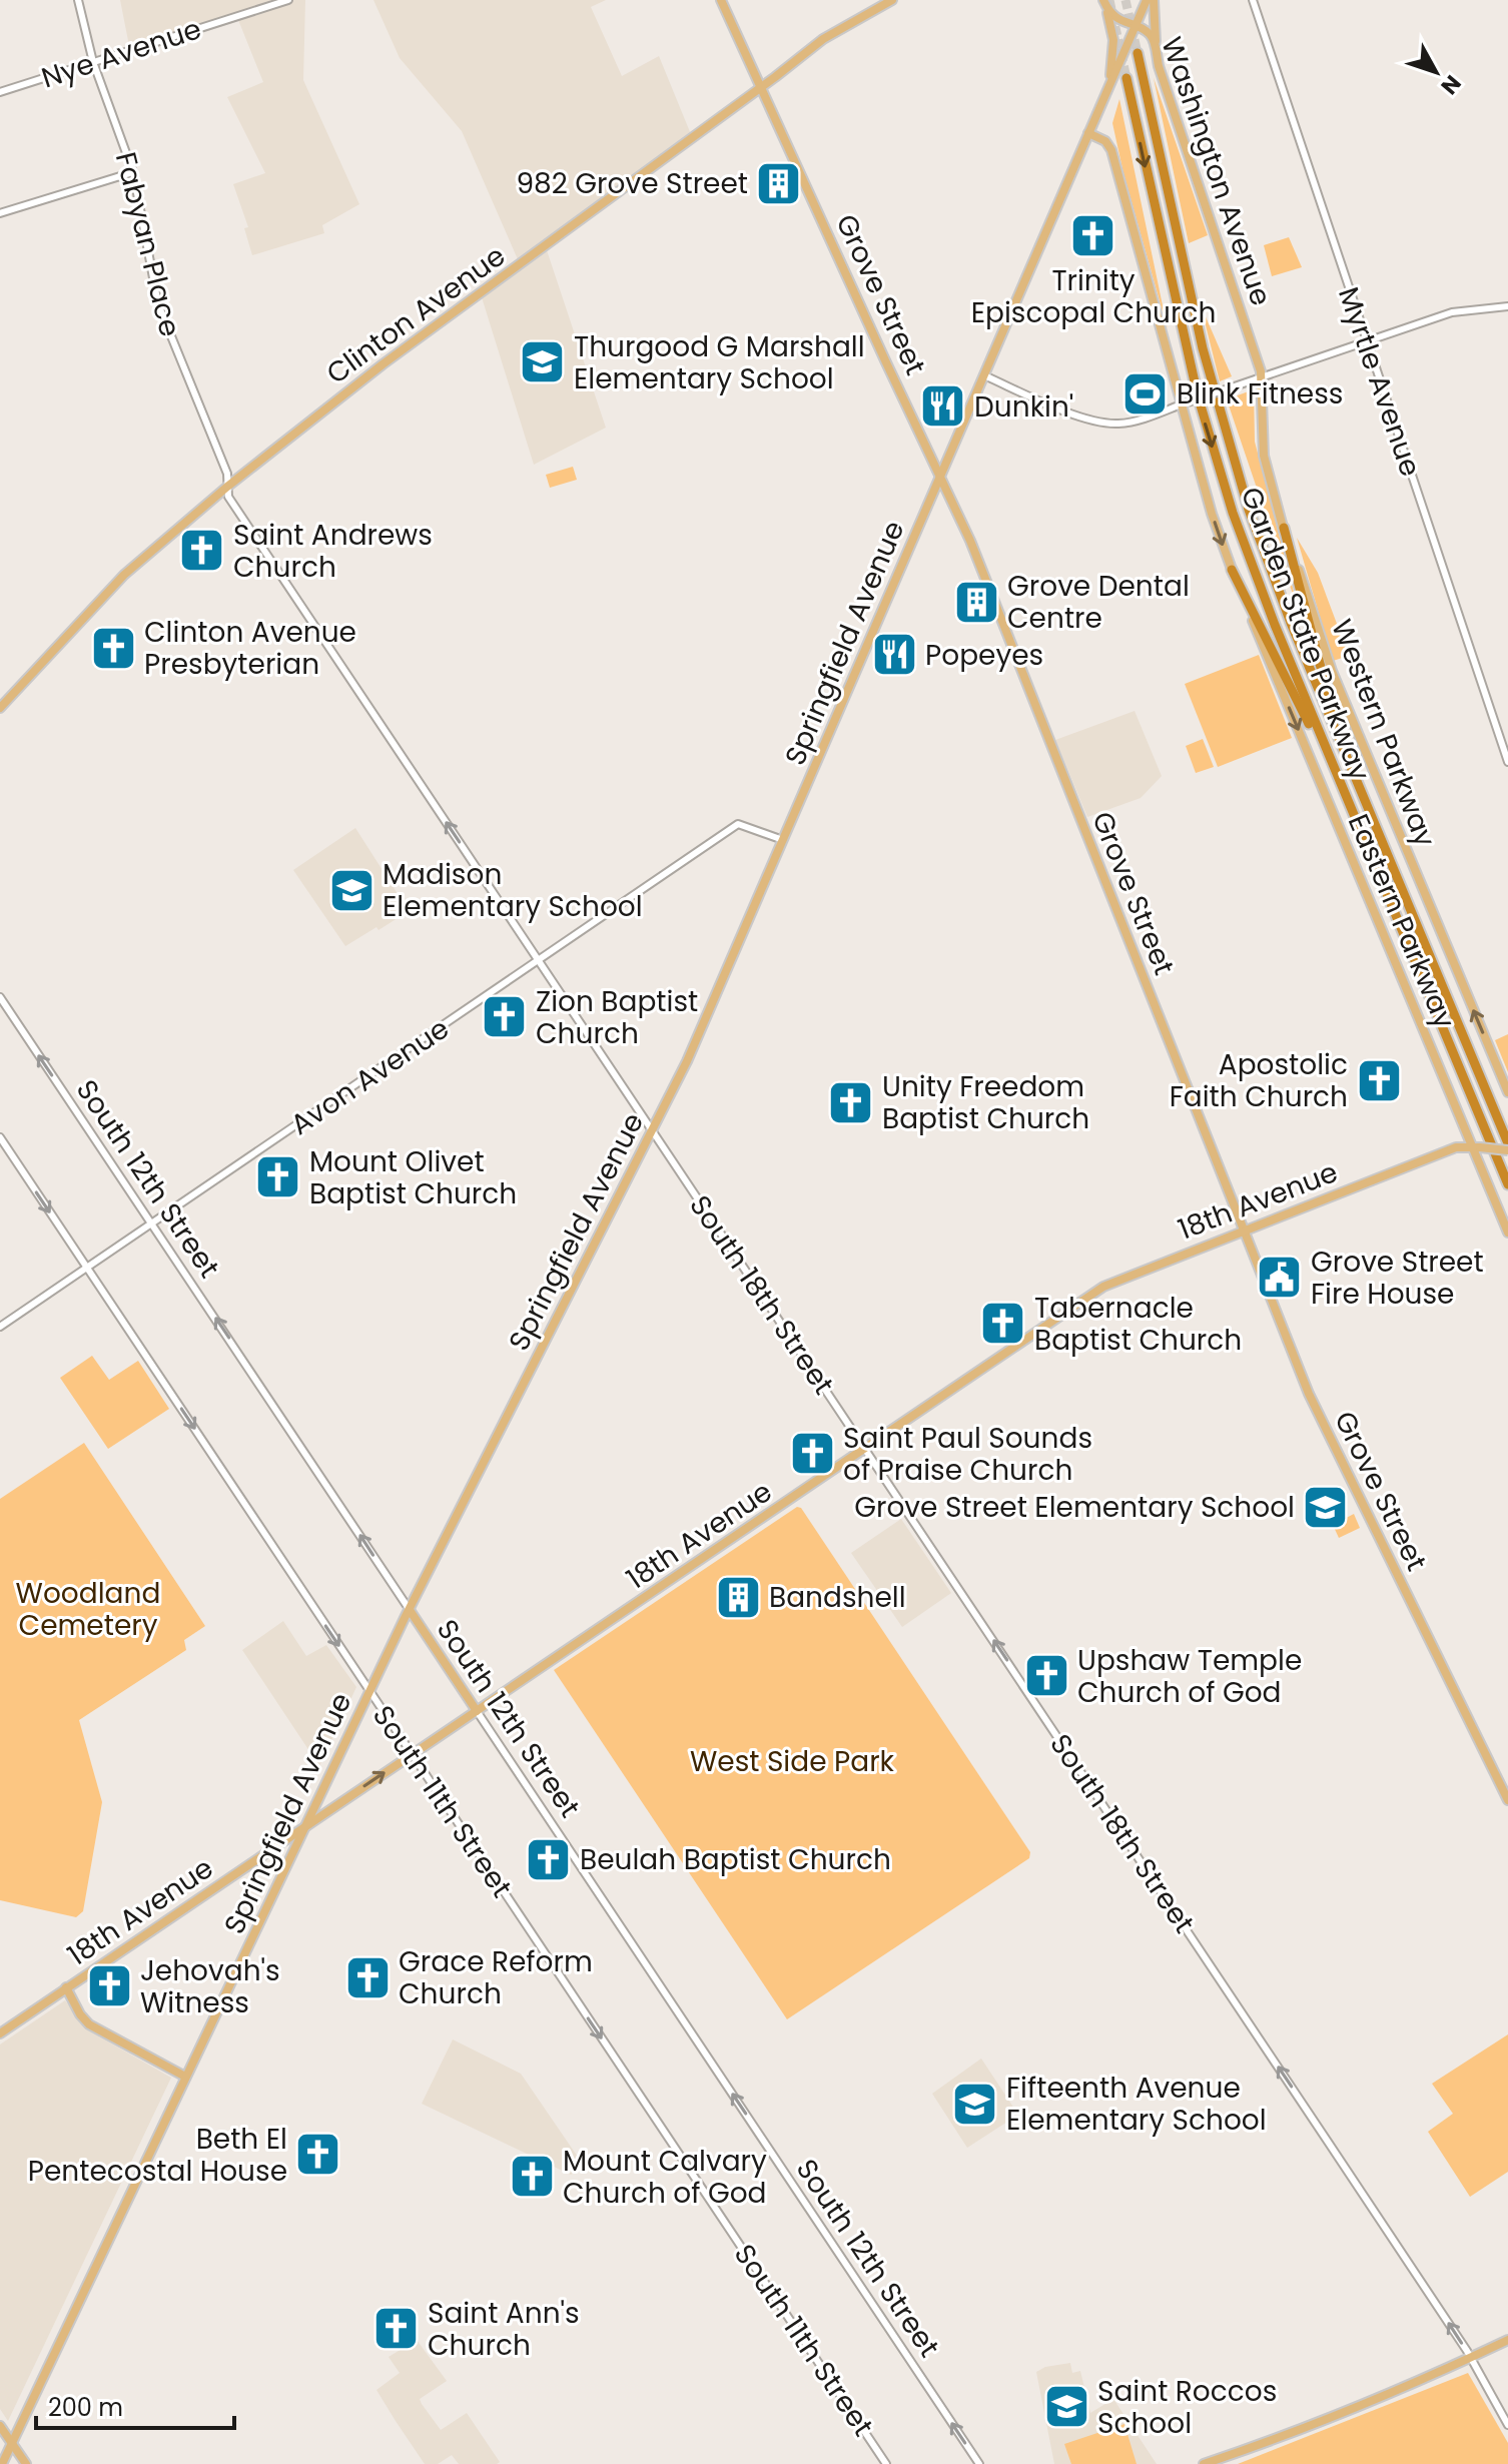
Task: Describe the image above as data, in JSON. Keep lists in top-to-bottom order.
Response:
{
  "streets": {
    "highway": ["Garden State Parkway"],
    "main road": [
      "Washington Avenue",
      "Grove Street",
      "Clinton Avenue",
      "Springfield Avenue",
      "Western Parkway",
      "Eastern Parkway",
      "South 12th Street",
      "18th Avenue"
    ],
    "street": [
      "Nye Avenue",
      "Fabyan Place",
      "Myrtle Avenue",
      "Avon Avenue",
      "South 18th Street",
      "South 11th Street"
    ]
  },
  "crossings": [
    ["Nye Avenue", "Fabyan Place"],
    ["Washington Avenue", "Springfield Avenue"],
    ["Washington Avenue", "Western Parkway"],
    ["Fabyan Place", "Clinton Avenue"],
    ["Fabyan Place", "South 18th Street"],
    ["Grove Street", "Clinton Avenue"],
    ["Grove Street", "Springfield Avenue"],
    ["Grove Street", "18th Avenue"],
    ["Clinton Avenue", "South 18th Street"],
    ["Springfield Avenue", "Eastern Parkway"],
    ["Springfield Avenue", "Avon Avenue"],
    ["Springfield Avenue", "South 12th Street"],
    ["Springfield Avenue", "18th Avenue"],
    ["Springfield Avenue", "South 18th Street"],
    ["Springfield Avenue", "South 11th Street"],
    ["Eastern Parkway", "18th Avenue"],
    ["Avon Avenue", "South 12th Street"],
    ["Avon Avenue", "South 18th Street"],
    ["Avon Avenue", "South 11th Street"],
    ["South 12th Street", "18th Avenue"],
    ["18th Avenue", "South 18th Street"],
    ["18th Avenue", "South 11th Street"]
  ],
  "one_way": [
    "Western Parkway",
    "Eastern Parkway",
    "South 12th Street",
    "South 18th Street",
    "South 11th Street"
  ],
  "parks": ["Woodland Cemetery", "West Side Park"],
  "places": {
    "building": ["982 Grove Street", "Grove Dental Centre", "Bandshell"],
    "church": [
      "Trinity Episcopal Church",
      "Saint Andrews Church",
      "Clinton Avenue Presbyterian",
      "Zion Baptist Church",
      "Apostolic Faith Church",
      "Unity Freedom Baptist Church",
      "Mount Olivet Baptist Church",
      "Tabernacle Baptist Church",
      "Saint Paul Sounds of Praise Church",
      "Upshaw Temple Church of God",
      "Beulah Baptist Church",
      "Grace Reform Church",
      "Jehovah's Witness",
      "Beth El Pentecostal House",
      "Mount Calvary Church of God",
      "Saint Ann's Church"
    ],
    "school or university": [
      "Thurgood G Marshall Elementary School",
      "Madison Elementary School",
      "Grove Street Elementary School",
      "Fifteenth Avenue Elementary School",
      "Saint Roccos School"
    ],
    "sports": ["Blink Fitness"],
    "restaurant": ["Dunkin'", "Popeyes"],
    "public building": ["Grove Street Fire House"]
  },
  "scale_bar": "200 m",
  "north": "bottom right"
}
